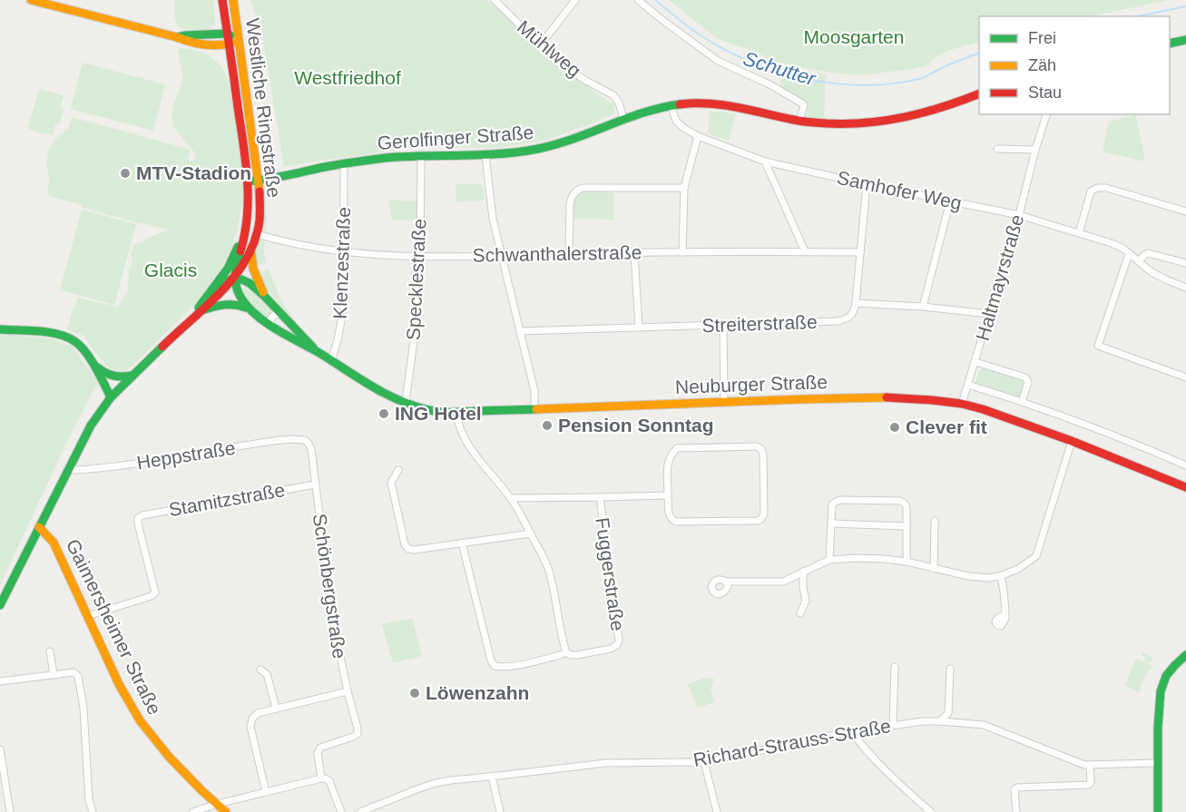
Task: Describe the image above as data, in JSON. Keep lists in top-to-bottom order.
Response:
{
  "streets": {
    "main road": [
      "Westliche Ringstraße",
      "Gerolfinger Straße",
      "Neuburger Straße",
      "Gaimersheimer Straße"
    ],
    "street": [
      "Mühlweg",
      "Samhofer Weg",
      "Schwanthalerstraße",
      "Klenzestraße",
      "Haltmayrstraße",
      "Specklestraße",
      "Streiterstraße",
      "Heppstraße",
      "Stamitzstraße",
      "Fuggerstraße",
      "Schönbergstraße",
      "Richard-Strauss-Straße"
    ]
  },
  "crossings": [
    ["Mühlweg", "Gerolfinger Straße"],
    ["Westliche Ringstraße", "Gerolfinger Straße"],
    ["Westliche Ringstraße", "Schwanthalerstraße"],
    ["Westliche Ringstraße", "Neuburger Straße"],
    ["Westliche Ringstraße", "Heppstraße"],
    ["Westliche Ringstraße", "Gaimersheimer Straße"],
    ["Gerolfinger Straße", "Samhofer Weg"],
    ["Gerolfinger Straße", "Klenzestraße"],
    ["Gerolfinger Straße", "Specklestraße"],
    ["Samhofer Weg", "Haltmayrstraße"],
    ["Schwanthalerstraße", "Klenzestraße"],
    ["Schwanthalerstraße", "Specklestraße"],
    ["Klenzestraße", "Neuburger Straße"],
    ["Haltmayrstraße", "Neuburger Straße"],
    ["Specklestraße", "Neuburger Straße"],
    ["Heppstraße", "Schönbergstraße"],
    ["Stamitzstraße", "Schönbergstraße"],
    ["Stamitzstraße", "Gaimersheimer Straße"]
  ],
  "water": ["Schutter"],
  "parks": ["Moosgarten", "Westfriedhof", "Glacis"],
  "places": [
    "MTV-Stadion",
    "ING Hotel",
    "Pension Sonntag",
    "Clever fit",
    "Löwenzahn"
  ],
  "legend": ["Frei", "Zäh", "Stau"]
}
